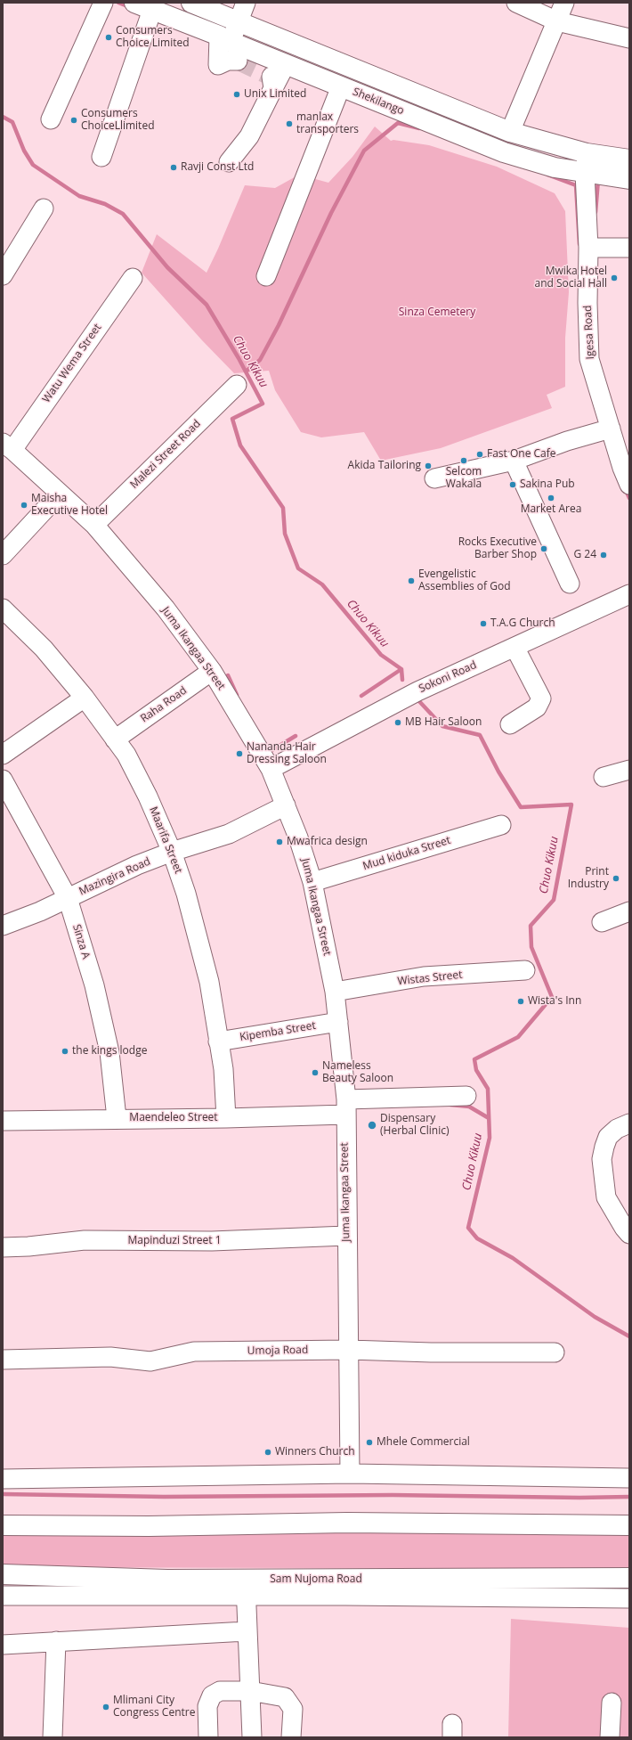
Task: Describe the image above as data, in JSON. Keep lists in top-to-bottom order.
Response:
{
  "streets": {
    "main road": ["Shekilango", "Sam Nujoma Road"],
    "street": [
      "Igesa Road",
      "Watu Wema Street",
      "Malezi Street Road",
      "Juma Ikangaa Street",
      "Sokoni Road",
      "Raha Road",
      "Maarifa Street",
      "Mud kiduka Street",
      "Mazingira Road",
      "Sinza A",
      "Wistas Street",
      "Kipemba Street",
      "Maendeleo Street",
      "Mapinduzi Street 1",
      "Umoja Road"
    ]
  },
  "crossings": [
    ["Shekilango", "Igesa Road"],
    ["Watu Wema Street", "Juma Ikangaa Street"],
    ["Malezi Street Road", "Juma Ikangaa Street"],
    ["Juma Ikangaa Street", "Sokoni Road"],
    ["Juma Ikangaa Street", "Raha Road"],
    ["Juma Ikangaa Street", "Mud kiduka Street"],
    ["Juma Ikangaa Street", "Mazingira Road"],
    ["Juma Ikangaa Street", "Wistas Street"],
    ["Juma Ikangaa Street", "Kipemba Street"],
    ["Juma Ikangaa Street", "Maendeleo Street"],
    ["Juma Ikangaa Street", "Mapinduzi Street 1"],
    ["Juma Ikangaa Street", "Umoja Road"],
    ["Raha Road", "Maarifa Street"],
    ["Maarifa Street", "Mazingira Road"],
    ["Maarifa Street", "Kipemba Street"],
    ["Maarifa Street", "Maendeleo Street"],
    ["Mazingira Road", "Sinza A"],
    ["Sinza A", "Maendeleo Street"]
  ],
  "water": ["Chuo Kikuu"],
  "parks": ["Sinza Cemetery"],
  "places": [
    "Consumers Choice Limited",
    "Unix Limited",
    "Consumers ChoiceLlimited",
    "manlax transporters",
    "Ravji Const Ltd",
    "Mwika Hotel and Social Hall",
    "Fast One Cafe",
    "Selcom Wakala",
    "Akida Tailoring",
    "Sakina Pub",
    "Market Area",
    "Maisha Executive Hotel",
    "Rocks Executive Barber Shop",
    "G 24",
    "Evengelistic Assemblies of God",
    "T.A.G Church",
    "MB Hair Saloon",
    "Nananda Hair Dressing Saloon",
    "Mwafrica design",
    "Print Industry",
    "Wista's Inn",
    "the kings lodge",
    "Nameless Beauty Saloon",
    "Dispensary (Herbal Clinic)",
    "Mhele Commercial",
    "Winners Church",
    "Mlimani City Congress Centre"
  ]
}
